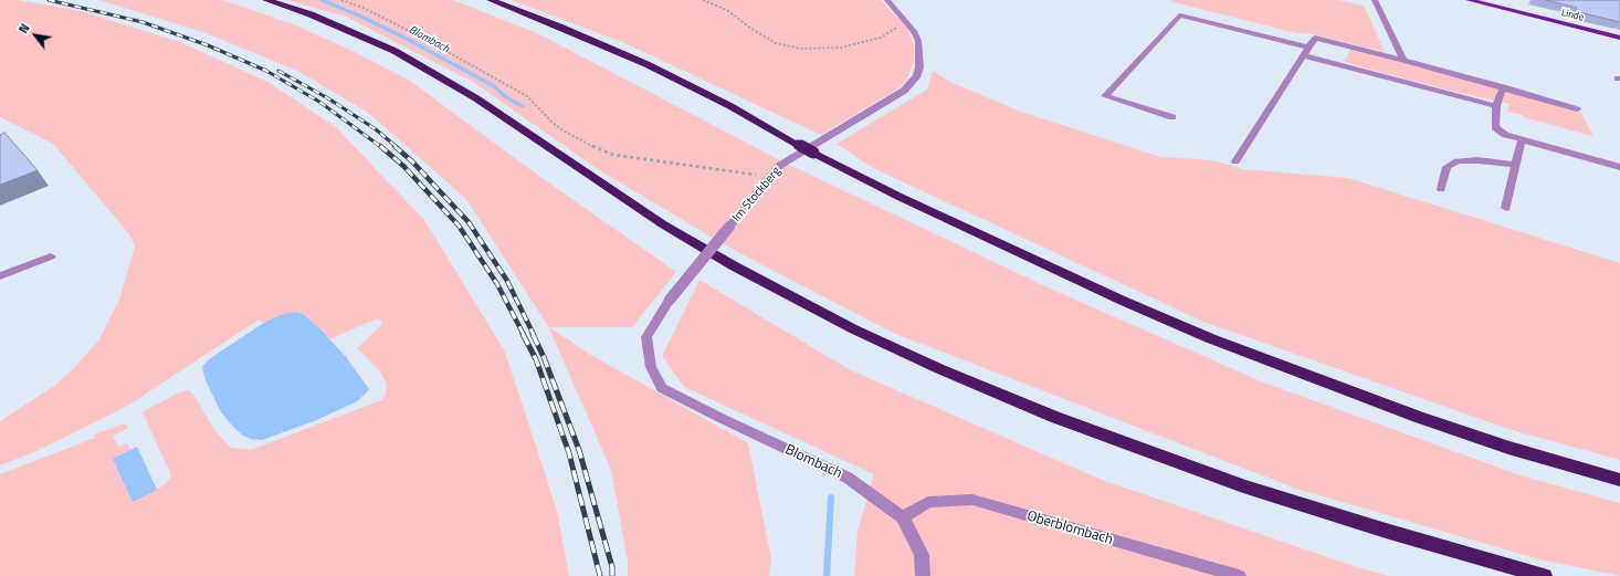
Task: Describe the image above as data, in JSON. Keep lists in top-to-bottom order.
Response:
{
  "streets": {
    "main road": ["Linde"],
    "street": ["Im Stockberg", "Blombach", "Oberblombach"]
  },
  "crossings": [
    ["Im Stockberg", "Blombach"],
    ["Blombach", "Oberblombach"]
  ],
  "water": ["Blombach"],
  "north": "top left"
}
